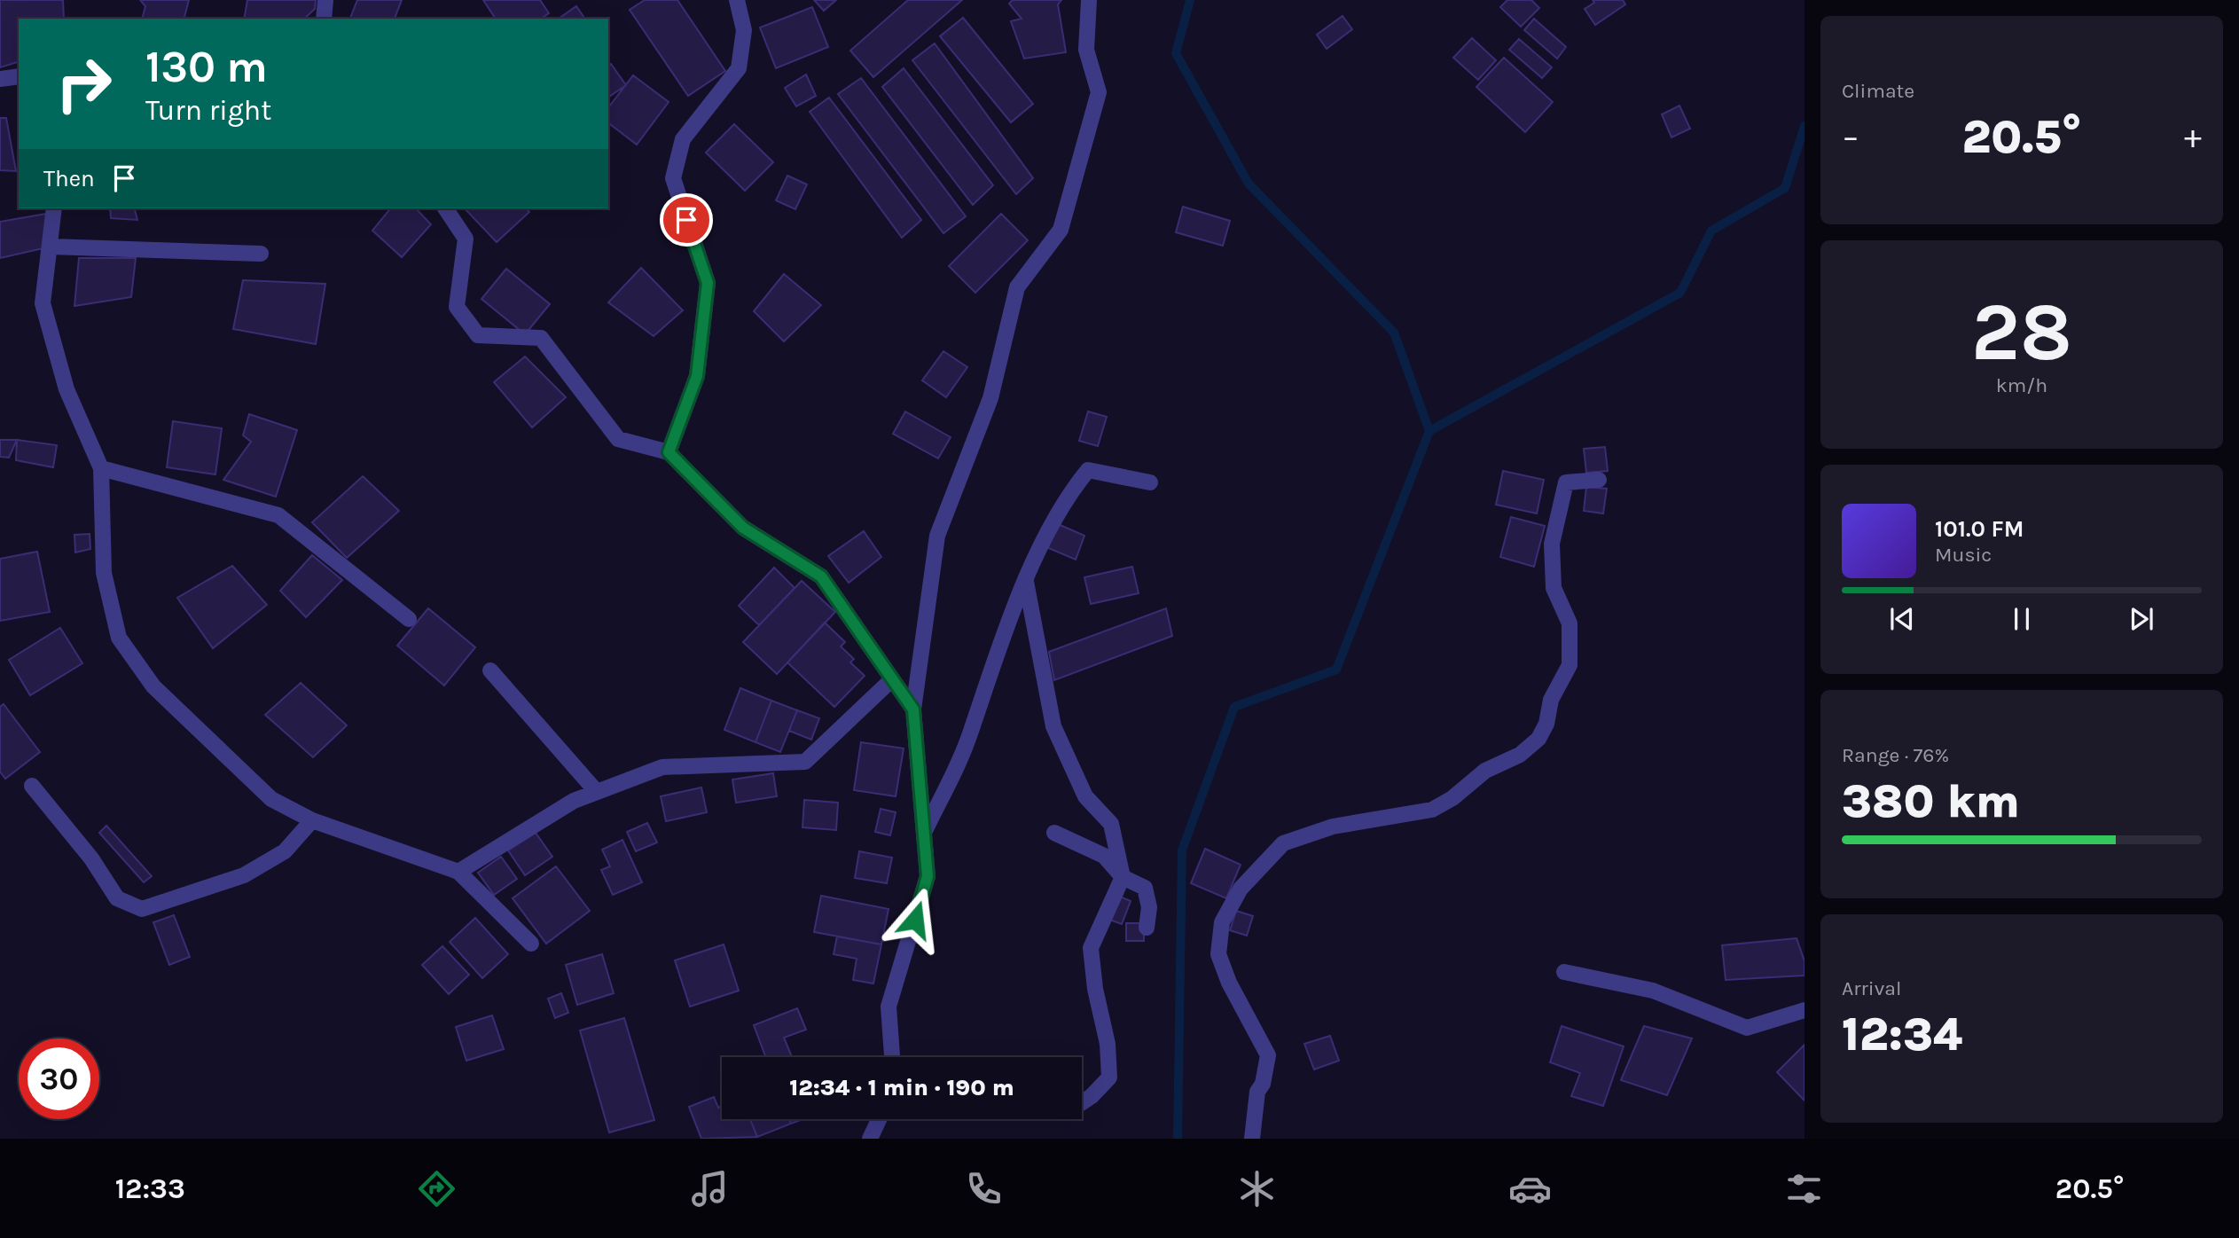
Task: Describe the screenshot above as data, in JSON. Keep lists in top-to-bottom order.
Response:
{
  "page": {
    "tile": [
      "Climate",
      ["28", "km/h"],
      ["Range · 76%", "380 km"],
      ["Arrival", "12:34"]
    ],
    "turn": ["130 m", "Turn right"],
    "heat": ["−", "20.5°", "+"],
    "then": "Then",
    "song": ["101.0 FM", "Music"],
    "limit": "30",
    "trip": "12:34 · 1 min · 190 m",
    "tabs": ["12:33", "20.5°"]
  }
}
